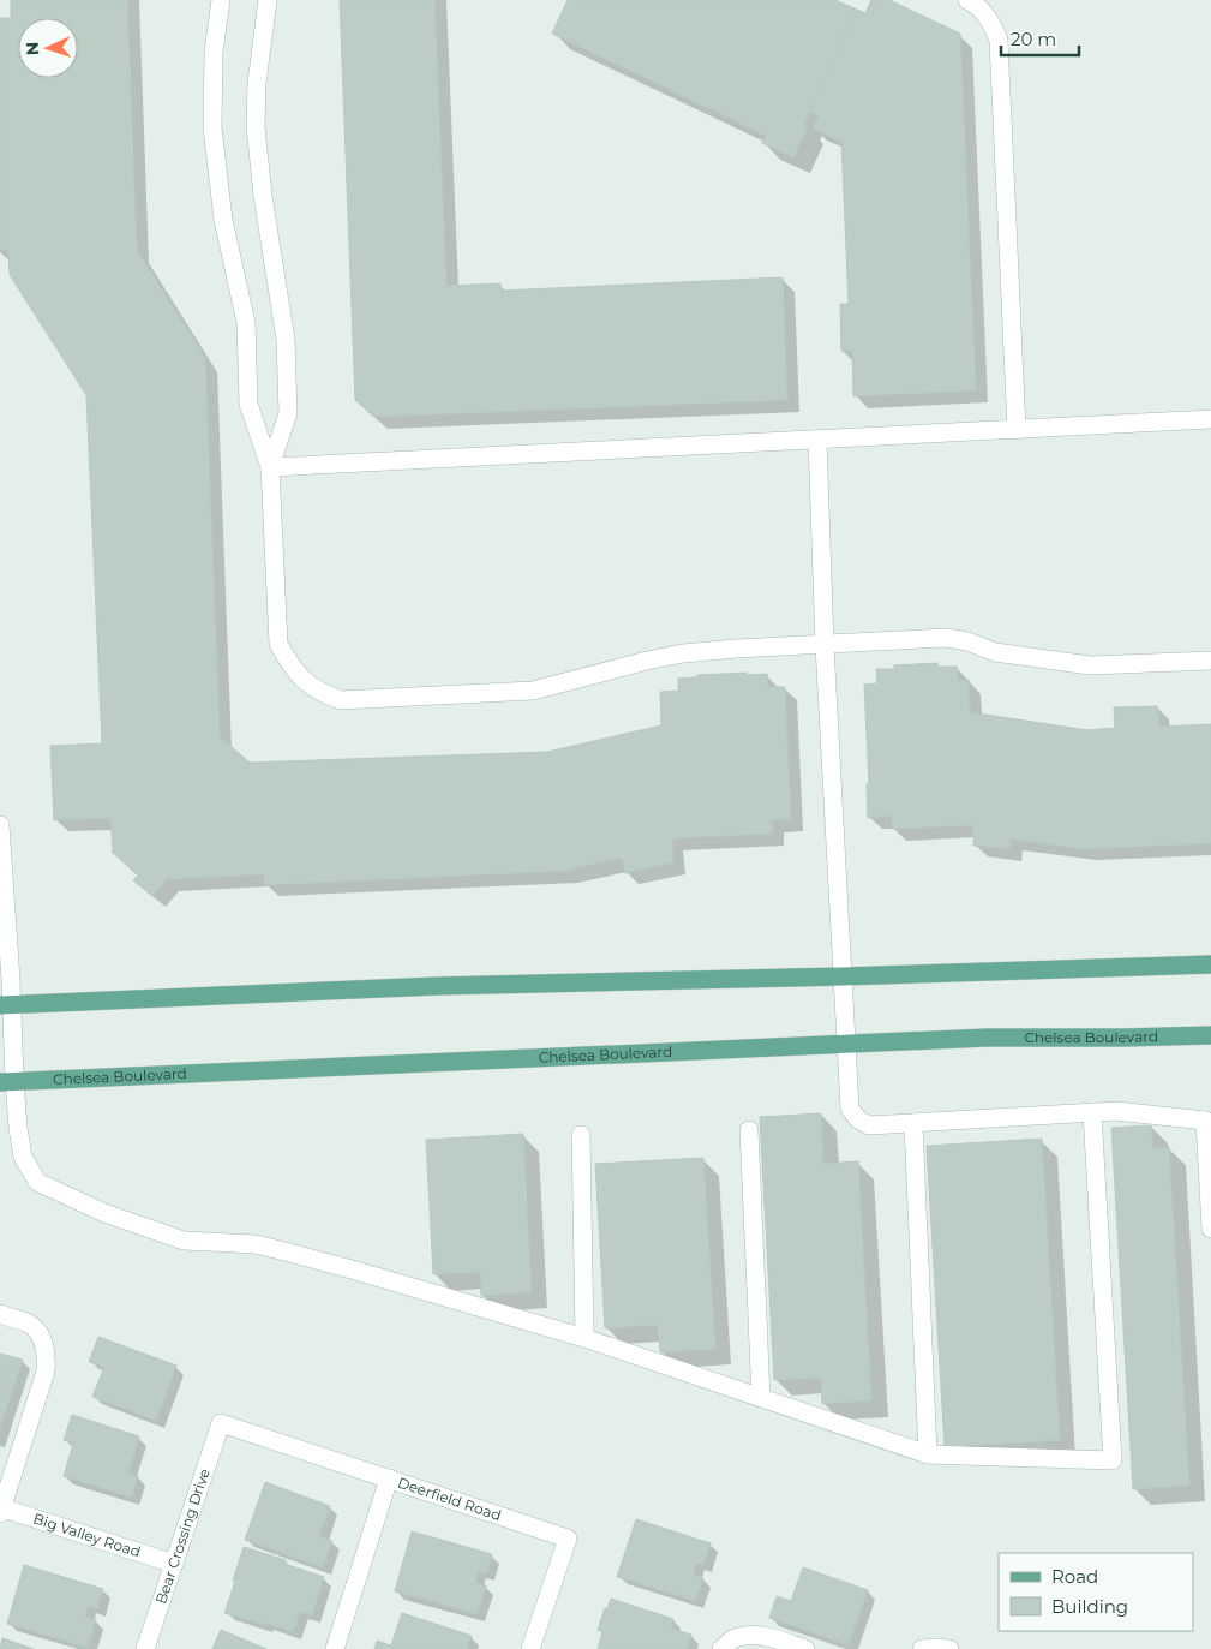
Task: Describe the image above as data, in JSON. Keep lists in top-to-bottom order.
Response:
{
  "streets": {
    "main road": ["Chelsea Boulevard"],
    "street": ["Deerfield Road", "Big Valley Road", "Bear Crossing Drive"]
  },
  "crossings": [
    ["Deerfield Road", "Bear Crossing Drive"],
    ["Big Valley Road", "Bear Crossing Drive"]
  ],
  "legend": ["Road", "Building"],
  "scale_bar": "20 m",
  "north": "left"
}
